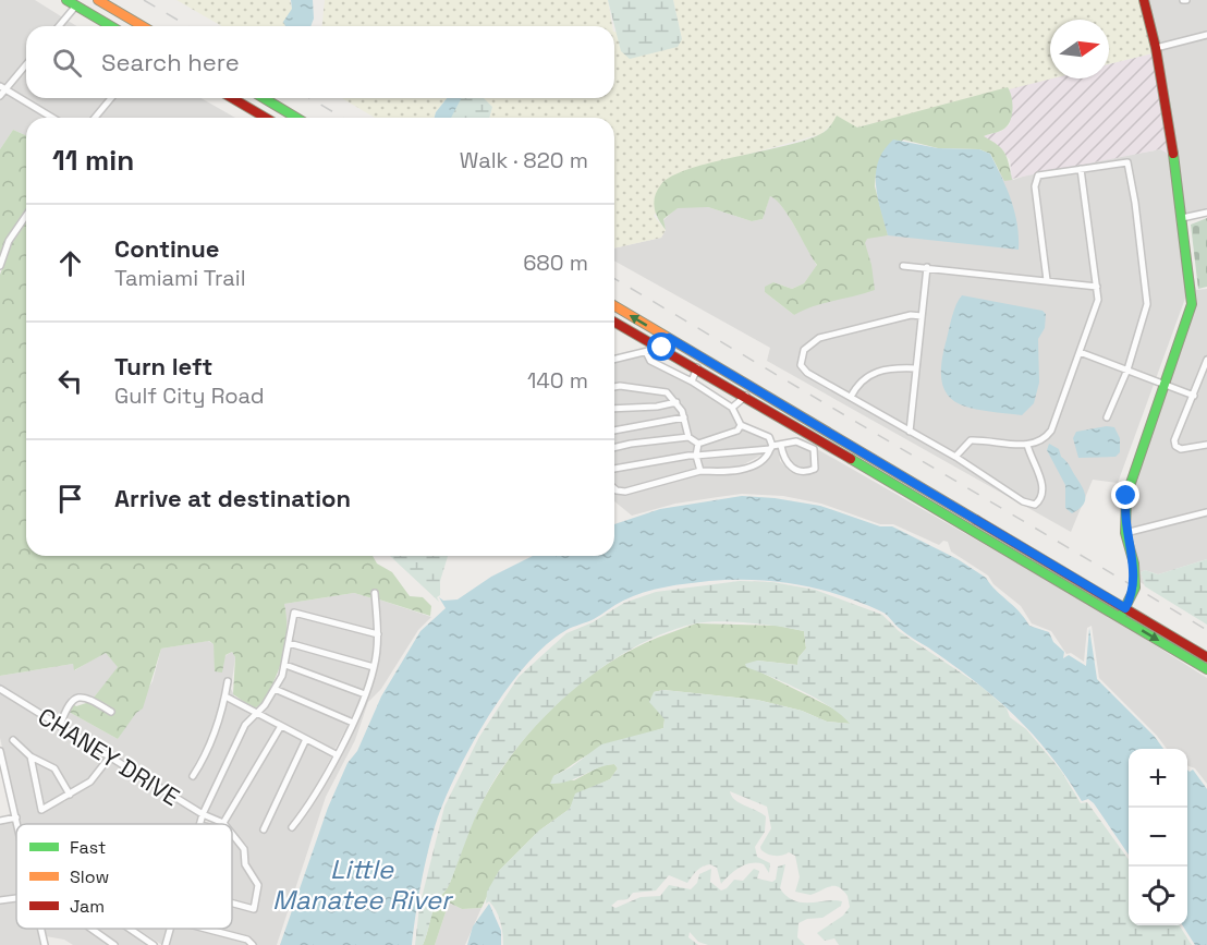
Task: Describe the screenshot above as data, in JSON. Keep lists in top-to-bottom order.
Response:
{
  "streets": {
    "street": ["CHANEY DRIVE"]
  },
  "water": ["Little Manatee River"],
  "legend": ["Fast", "Slow", "Jam"],
  "north": "right",
  "page": {
    "search": "Search here",
    "heading": ["11 min", "Walk · 820 m"],
    "list": [
      ["Continue", "Tamiami Trail", "680 m"],
      ["Turn left", "Gulf City Road", "140 m"],
      "Arrive at destination"
    ],
    "map_buttons": ["+", "−"]
  }
}
